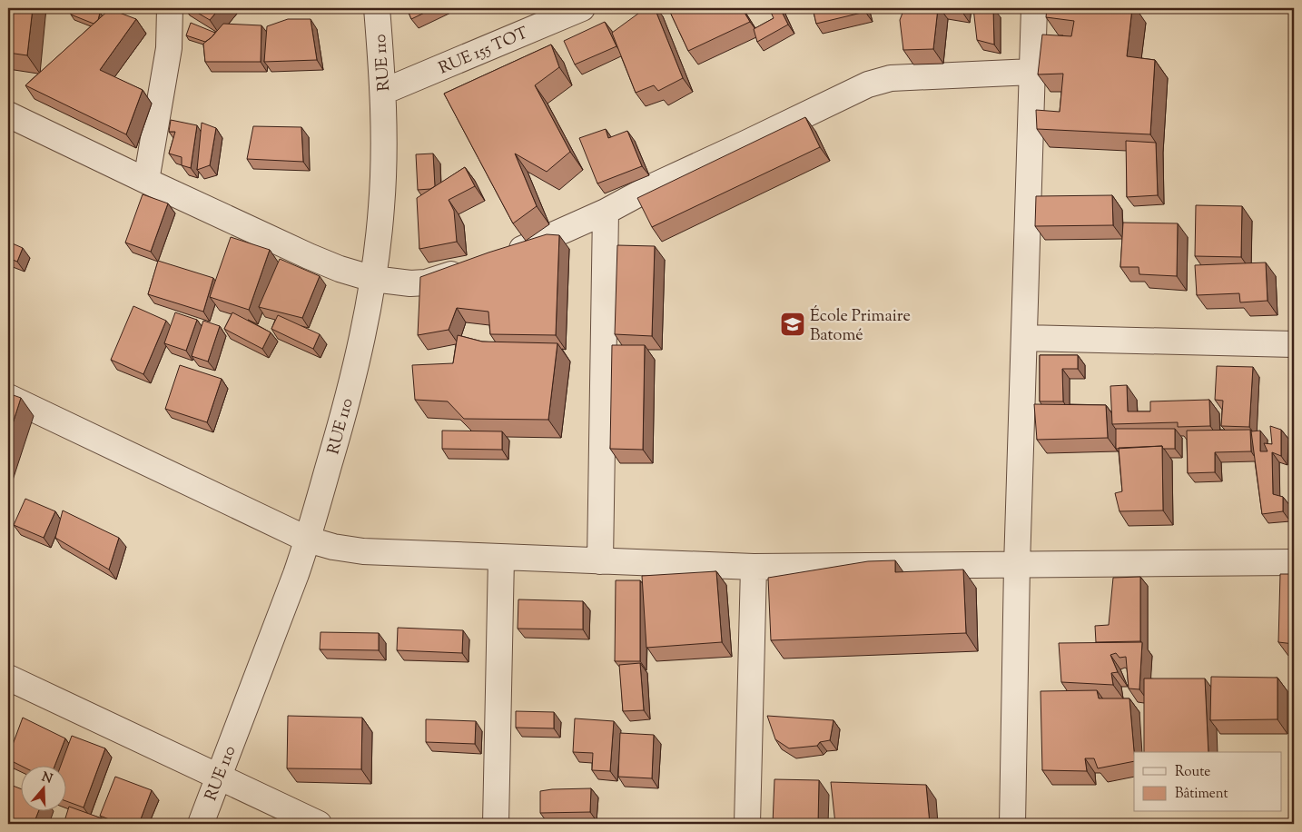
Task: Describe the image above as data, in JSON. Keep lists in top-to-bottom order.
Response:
{
  "streets": {
    "street": ["RUE 155 TOT", "RUE 110"]
  },
  "crossings": [
    ["RUE 155 TOT", "RUE 110"]
  ],
  "places": {
    "school or university": ["École Primaire Batomé"]
  },
  "legend": ["Route", "Bâtiment"],
  "north": "top"
}
